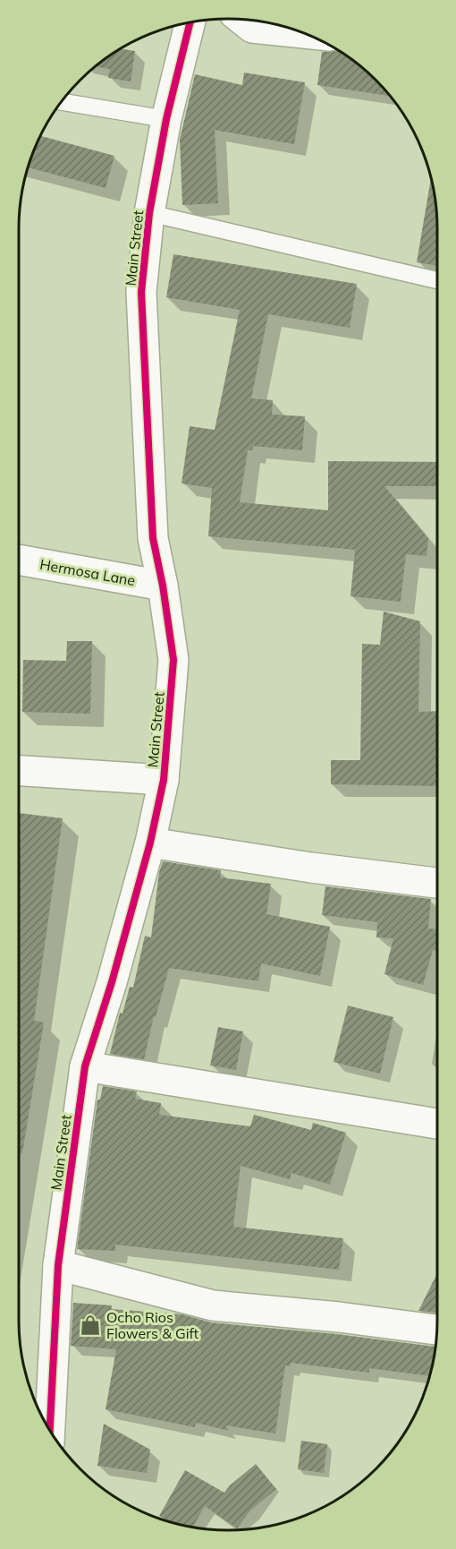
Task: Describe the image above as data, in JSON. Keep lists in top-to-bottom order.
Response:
{
  "streets": {
    "street": ["Main Street", "Hermosa Lane"]
  },
  "crossings": [
    ["Main Street", "Hermosa Lane"]
  ],
  "places": {
    "shop": ["Ocho Rios Flowers & Gift"]
  }
}
